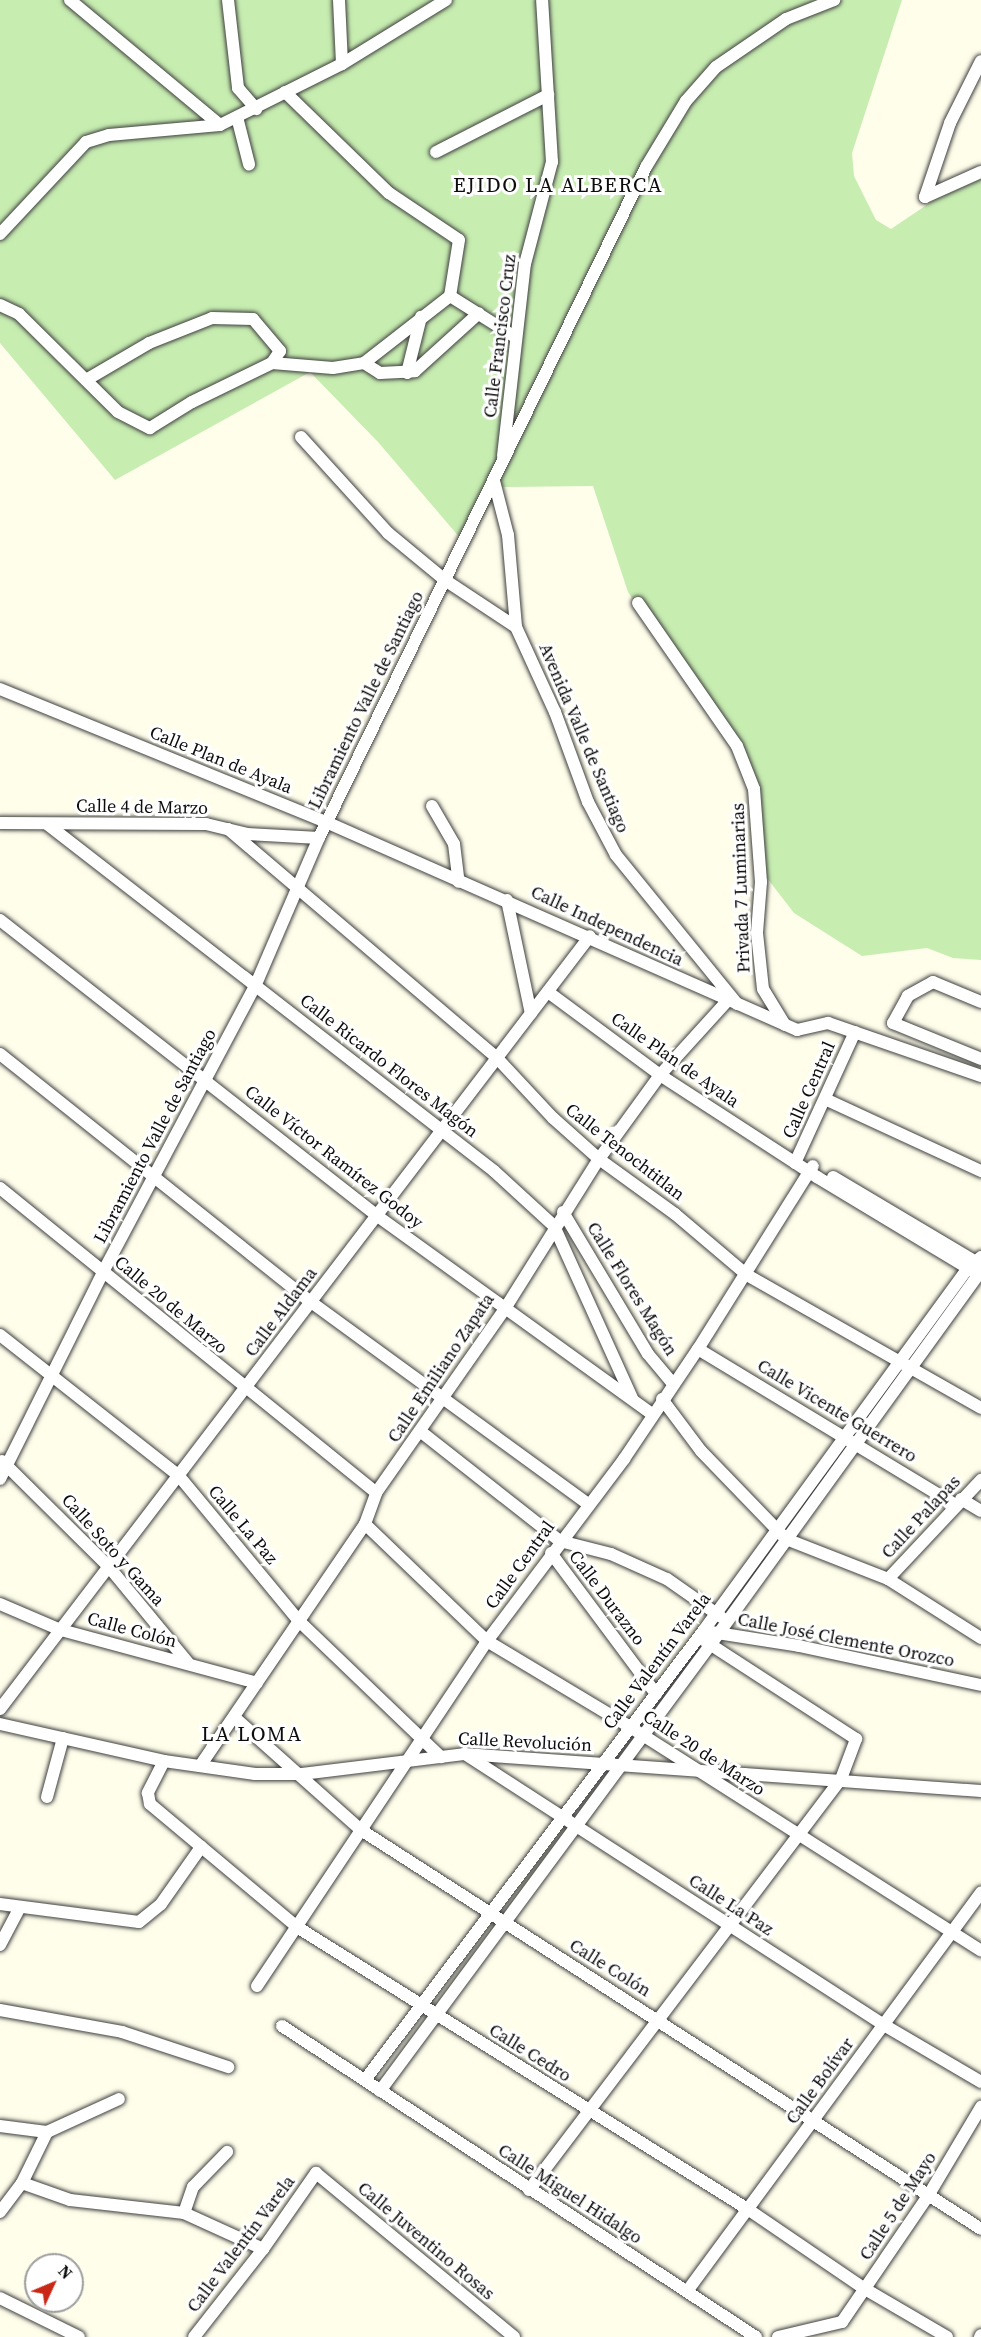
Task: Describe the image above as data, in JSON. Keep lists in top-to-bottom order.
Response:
{
  "streets": {
    "street": [
      "Calle Francisco Cruz",
      "Libramiento Valle de Santiago",
      "Avenida Valle de Santiago",
      "Calle Plan de Ayala",
      "Calle 4 de Marzo",
      "Privada 7 Luminarias",
      "Calle Independencia",
      "Calle Ricardo Flores Magón",
      "Calle Central",
      "Calle Tenochtitlan",
      "Calle Víctor Ramírez Godoy",
      "Calle Flores Magón",
      "Calle 20 de Marzo",
      "Calle Aldama",
      "Calle Emiliano Zapata",
      "Calle Vicente Guerrero",
      "Calle Palapas",
      "Calle La Paz",
      "Calle Soto y Gama",
      "Calle Durazno",
      "Calle Colón",
      "Calle José Clemente Orozco",
      "Calle Valentín Varela",
      "Calle Revolución",
      "Calle Cedro",
      "Calle Bolívar",
      "Calle Miguel Hidalgo",
      "Calle 5 de Mayo",
      "Calle Juventino Rosas"
    ]
  },
  "crossings": [
    ["Calle Francisco Cruz", "Libramiento Valle de Santiago"],
    ["Libramiento Valle de Santiago", "Avenida Valle de Santiago"],
    ["Libramiento Valle de Santiago", "Calle Plan de Ayala"],
    ["Libramiento Valle de Santiago", "Calle 4 de Marzo"],
    ["Libramiento Valle de Santiago", "Calle Ricardo Flores Magón"],
    ["Libramiento Valle de Santiago", "Calle Tenochtitlan"],
    ["Libramiento Valle de Santiago", "Calle Víctor Ramírez Godoy"],
    ["Libramiento Valle de Santiago", "Calle 20 de Marzo"],
    ["Libramiento Valle de Santiago", "Calle La Paz"],
    ["Libramiento Valle de Santiago", "Calle Soto y Gama"],
    ["Avenida Valle de Santiago", "Calle Independencia"],
    ["Avenida Valle de Santiago", "Calle Emiliano Zapata"],
    ["Calle Plan de Ayala", "Calle Independencia"],
    ["Calle Plan de Ayala", "Calle Central"],
    ["Calle Plan de Ayala", "Calle Aldama"],
    ["Calle Plan de Ayala", "Calle Emiliano Zapata"],
    ["Calle Plan de Ayala", "Calle Valentín Varela"],
    ["Calle 4 de Marzo", "Calle Ricardo Flores Magón"],
    ["Calle 4 de Marzo", "Calle Tenochtitlan"],
    ["Privada 7 Luminarias", "Calle Independencia"],
    ["Calle Independencia", "Calle Aldama"],
    ["Calle Independencia", "Calle Emiliano Zapata"],
    ["Calle Ricardo Flores Magón", "Calle Víctor Ramírez Godoy"],
    ["Calle Ricardo Flores Magón", "Calle Aldama"],
    ["Calle Ricardo Flores Magón", "Calle Emiliano Zapata"],
    ["Calle Central", "Calle Tenochtitlan"],
    ["Calle Central", "Calle Víctor Ramírez Godoy"],
    ["Calle Central", "Calle Flores Magón"],
    ["Calle Central", "Calle 20 de Marzo"],
    ["Calle Central", "Calle Vicente Guerrero"],
    ["Calle Central", "Calle La Paz"],
    ["Calle Central", "Calle Durazno"],
    ["Calle Central", "Calle Colón"],
    ["Calle Central", "Calle Revolución"],
    ["Calle Central", "Calle Cedro"],
    ["Calle Tenochtitlan", "Calle Aldama"],
    ["Calle Tenochtitlan", "Calle Emiliano Zapata"],
    ["Calle Tenochtitlan", "Calle Valentín Varela"],
    ["Calle Víctor Ramírez Godoy", "Calle Aldama"],
    ["Calle Víctor Ramírez Godoy", "Calle Emiliano Zapata"],
    ["Calle Flores Magón", "Calle Emiliano Zapata"],
    ["Calle 20 de Marzo", "Calle Aldama"],
    ["Calle 20 de Marzo", "Calle Emiliano Zapata"],
    ["Calle 20 de Marzo", "Calle Valentín Varela"],
    ["Calle 20 de Marzo", "Calle Revolución"],
    ["Calle 20 de Marzo", "Calle Bolívar"],
    ["Calle Aldama", "Calle La Paz"],
    ["Calle Aldama", "Calle Soto y Gama"],
    ["Calle Aldama", "Calle Colón"],
    ["Calle Emiliano Zapata", "Calle La Paz"],
    ["Calle Emiliano Zapata", "Calle Colón"],
    ["Calle Emiliano Zapata", "Calle Revolución"],
    ["Calle Vicente Guerrero", "Calle Palapas"],
    ["Calle Vicente Guerrero", "Calle Valentín Varela"],
    ["Calle La Paz", "Calle Valentín Varela"],
    ["Calle La Paz", "Calle Revolución"],
    ["Calle La Paz", "Calle Bolívar"],
    ["Calle Soto y Gama", "Calle Colón"],
    ["Calle Durazno", "Calle Valentín Varela"],
    ["Calle Colón", "Calle Valentín Varela"],
    ["Calle Colón", "Calle Revolución"],
    ["Calle Colón", "Calle Bolívar"],
    ["Calle Colón", "Calle 5 de Mayo"],
    ["Calle José Clemente Orozco", "Calle Valentín Varela"],
    ["Calle Valentín Varela", "Calle Revolución"],
    ["Calle Valentín Varela", "Calle Cedro"],
    ["Calle Valentín Varela", "Calle Miguel Hidalgo"],
    ["Calle Valentín Varela", "Calle Juventino Rosas"],
    ["Calle Revolución", "Calle Cedro"],
    ["Calle Cedro", "Calle Bolívar"],
    ["Calle Cedro", "Calle 5 de Mayo"],
    ["Calle Bolívar", "Calle Miguel Hidalgo"]
  ],
  "districts": ["EJIDO LA ALBERCA", "LA LOMA"],
  "north": "top right"
}
